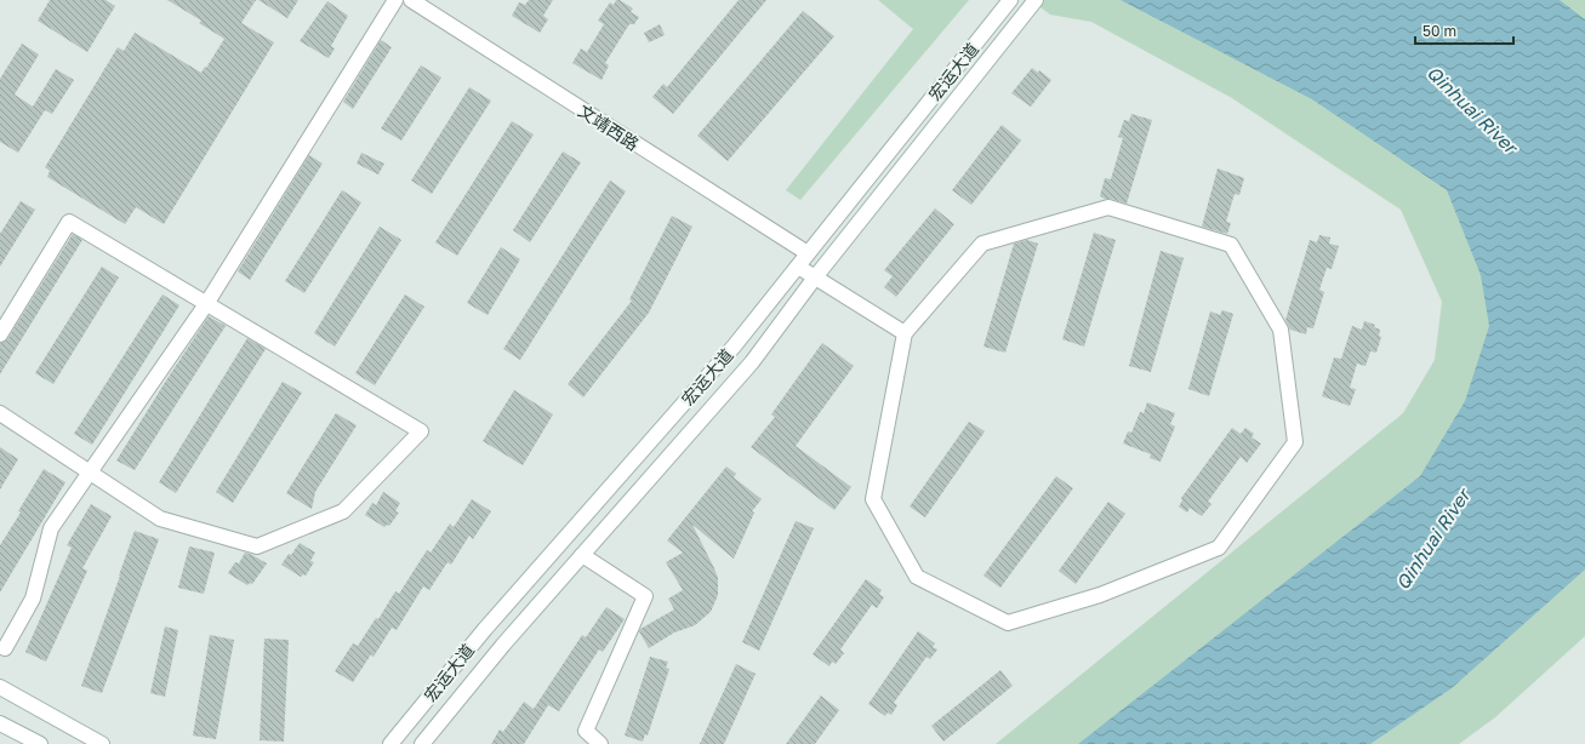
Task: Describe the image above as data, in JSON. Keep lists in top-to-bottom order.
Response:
{
  "streets": {
    "street": ["宏运大道", "文靖西路"]
  },
  "crossings": [
    ["宏运大道", "文靖西路"]
  ],
  "water": ["Qinhuai River"],
  "scale_bar": "50 m"
}
